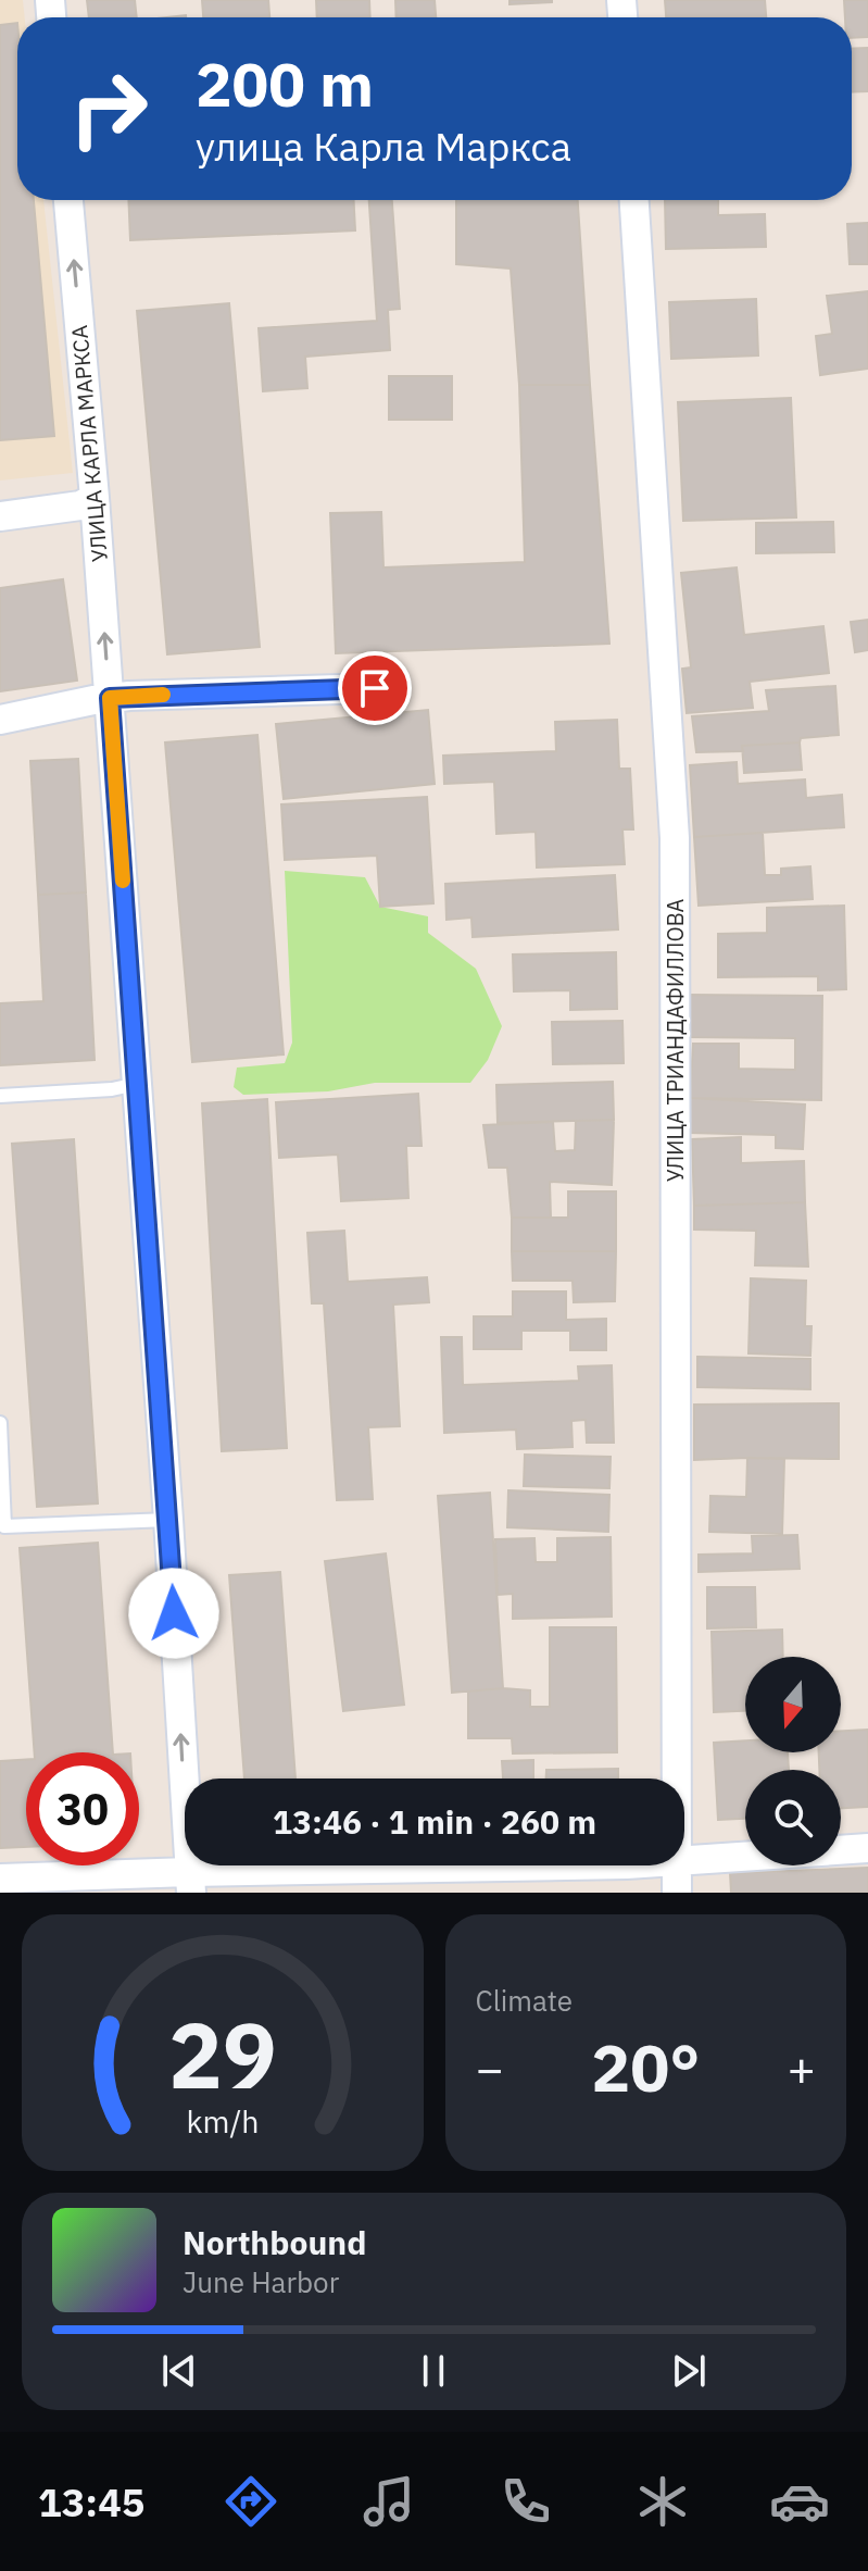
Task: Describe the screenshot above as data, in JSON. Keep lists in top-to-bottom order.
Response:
{
  "streets": {
    "street": ["УЛИЦА КАРЛА МАРКСА", "УЛИЦА ТРИАНДАФИЛЛОВА"]
  },
  "one_way": ["УЛИЦА КАРЛА МАРКСА"],
  "north": "bottom",
  "page": {
    "turn": ["200 m", "улица Карла Маркса"],
    "limit": "30",
    "trip": "13:46 · 1 min · 260 m",
    "tile": "Climate",
    "heat": ["−", "20°", "+"],
    "song": ["Northbound", "June Harbor"],
    "tabs": "13:45",
    "gauge": ["29", "km/h"]
  }
}
